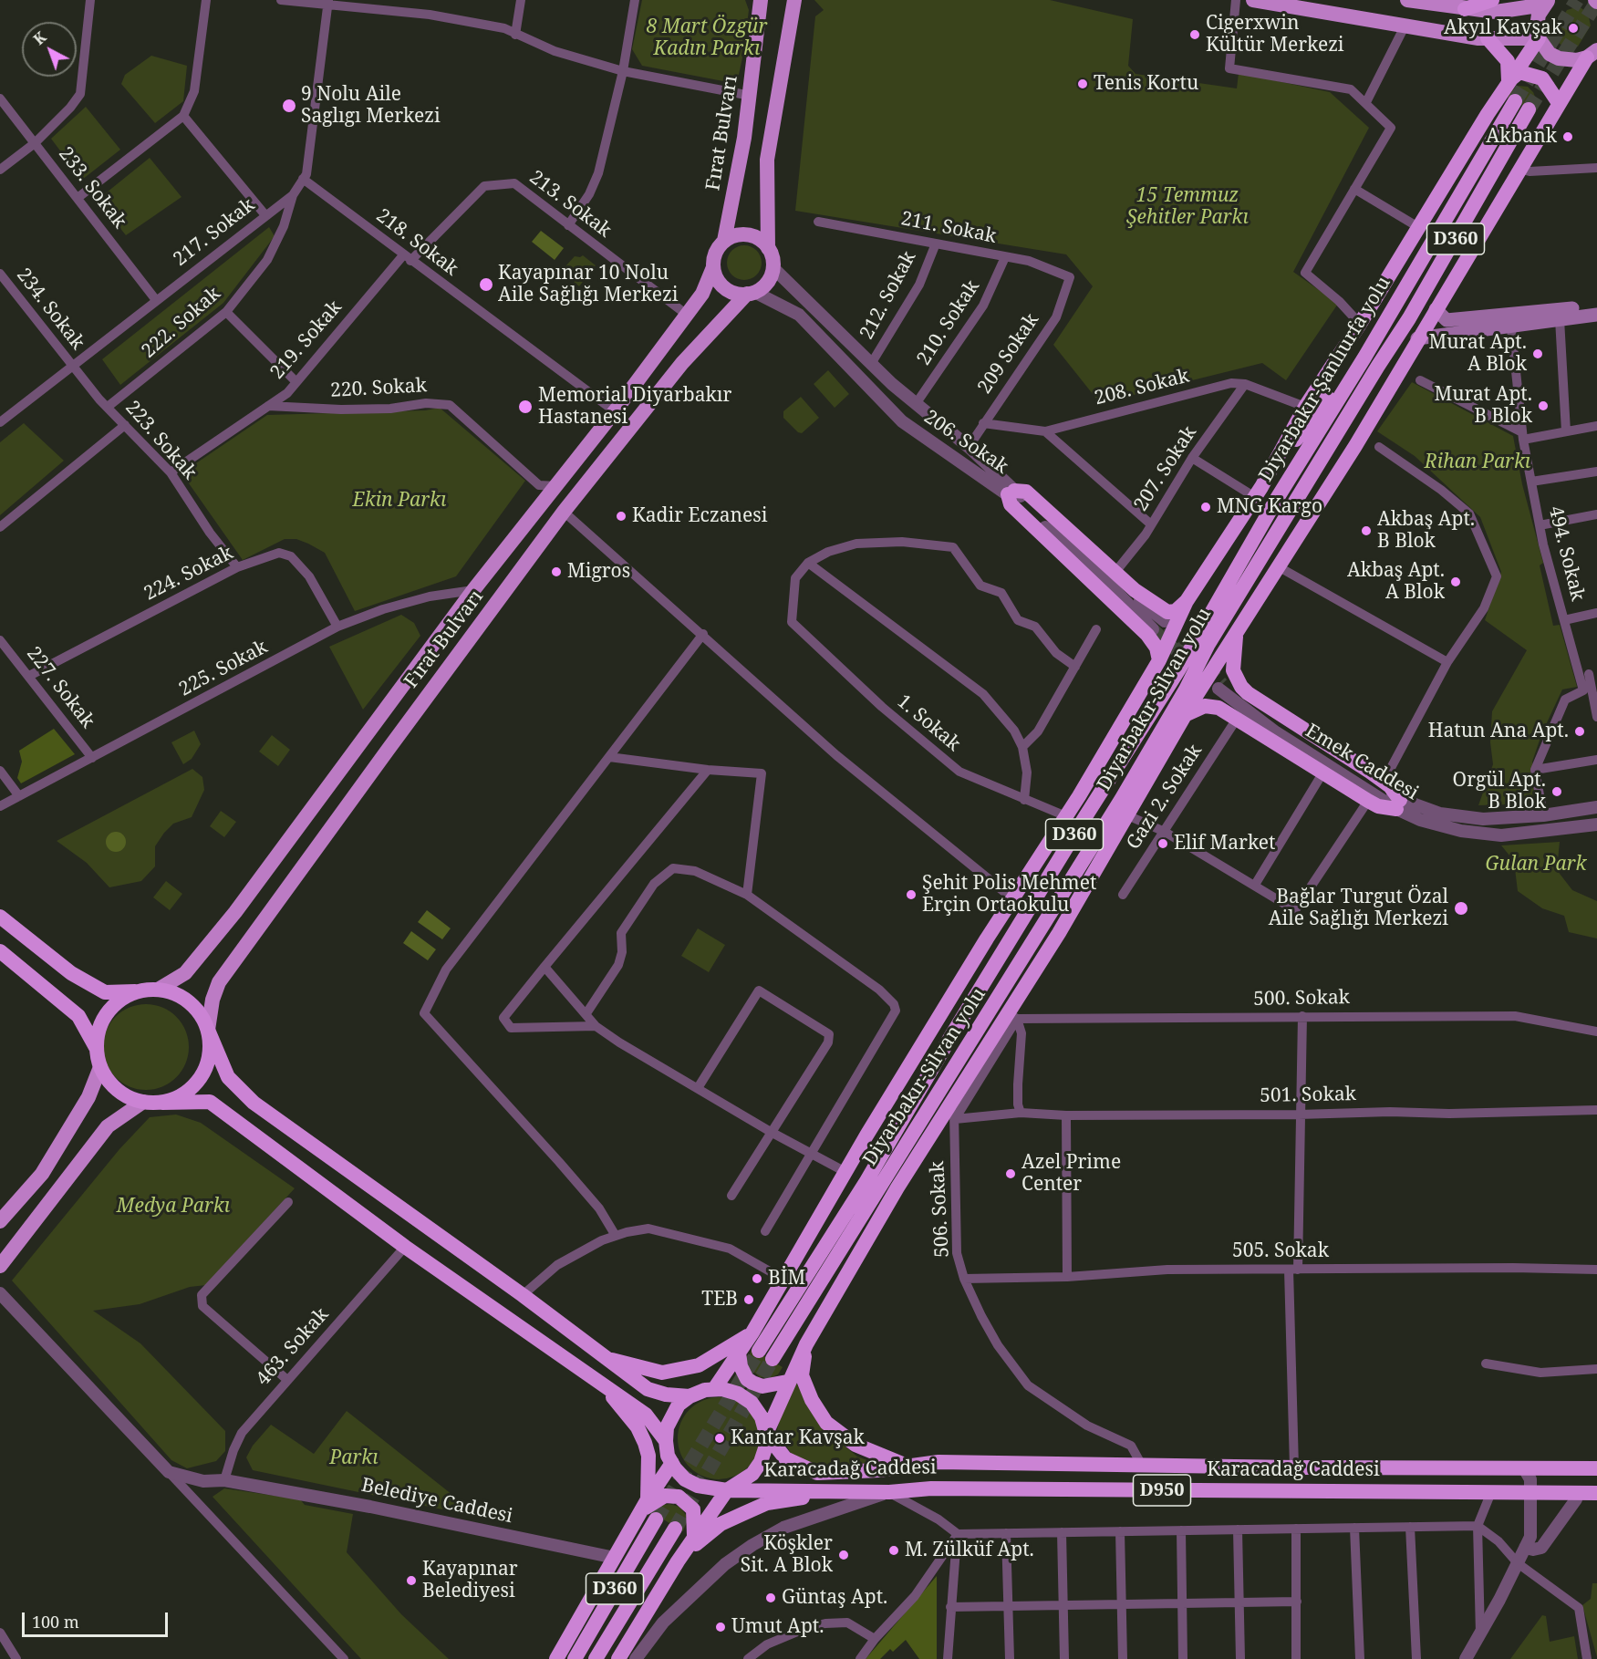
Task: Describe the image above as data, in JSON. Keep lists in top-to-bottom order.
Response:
{
  "streets": {
    "highway": [
      "D360",
      "Diyarbakır-Şanlıurfa yolu",
      "Diyarbakır-Silvan yolu",
      "Karacadağ Caddesi",
      "D950"
    ],
    "main road": ["Fırat Bulvarı"],
    "street": [
      "233. Sokak",
      "213. Sokak",
      "211. Sokak",
      "217. Sokak",
      "218. Sokak",
      "212. Sokak",
      "234. Sokak",
      "222. Sokak",
      "210. Sokak",
      "219. Sokak",
      "209 Sokak",
      "208. Sokak",
      "220. Sokak",
      "223. Sokak",
      "206. Sokak",
      "207. Sokak",
      "494. Sokak",
      "224. Sokak",
      "225. Sokak",
      "227. Sokak",
      "1. Sokak",
      "Emek Caddesi",
      "Gazi 2. Sokak",
      "500. Sokak",
      "501. Sokak",
      "506. Sokak",
      "505. Sokak",
      "463. Sokak",
      "Belediye Caddesi"
    ]
  },
  "crossings": [
    ["Fırat Bulvarı", "213. Sokak"],
    ["Fırat Bulvarı", "218. Sokak"],
    ["Fırat Bulvarı", "220. Sokak"],
    ["Fırat Bulvarı", "206. Sokak"],
    ["Fırat Bulvarı", "225. Sokak"],
    ["233. Sokak", "217. Sokak"],
    ["213. Sokak", "218. Sokak"],
    ["213. Sokak", "219. Sokak"],
    ["211. Sokak", "212. Sokak"],
    ["211. Sokak", "210. Sokak"],
    ["211. Sokak", "209 Sokak"],
    ["217. Sokak", "218. Sokak"],
    ["217. Sokak", "234. Sokak"],
    ["217. Sokak", "222. Sokak"],
    ["217. Sokak", "223. Sokak"],
    ["218. Sokak", "219. Sokak"],
    ["212. Sokak", "206. Sokak"],
    ["234. Sokak", "223. Sokak"],
    ["222. Sokak", "223. Sokak"],
    ["210. Sokak", "206. Sokak"],
    ["219. Sokak", "220. Sokak"],
    ["219. Sokak", "223. Sokak"],
    ["209 Sokak", "208. Sokak"],
    ["209 Sokak", "206. Sokak"],
    ["208. Sokak", "207. Sokak"],
    ["223. Sokak", "224. Sokak"],
    ["224. Sokak", "225. Sokak"],
    ["224. Sokak", "227. Sokak"],
    ["225. Sokak", "227. Sokak"],
    ["Diyarbakır-Silvan yolu", "500. Sokak"],
    ["501. Sokak", "506. Sokak"],
    ["506. Sokak", "505. Sokak"],
    ["506. Sokak", "Karacadağ Caddesi"],
    ["463. Sokak", "Belediye Caddesi"]
  ],
  "parks": [
    "8 Mart Özgür Kadın Parkı",
    "15 Temmuz Şehitler Parkı",
    "Rihan Parkı",
    "Ekin Parkı",
    "Gulan Park",
    "Medya Parkı",
    "Parkı"
  ],
  "places": [
    "Akyıl Kavşak",
    "Cigerxwin Kültür Merkezi",
    "Tenis Kortu",
    "9 Nolu Aile Saglıgı Merkezi",
    "Akbank",
    "Kayapınar 10 Nolu Aile Sağlığı Merkezi",
    "Murat Apt. A Blok",
    "Murat Apt. B Blok",
    "Memorial Diyarbakır Hastanesi",
    "MNG Kargo",
    "Kadir Eczanesi",
    "Akbaş Apt. B Blok",
    "Migros",
    "Akbaş Apt. A Blok",
    "Hatun Ana Apt.",
    "Orgül Apt. B Blok",
    "Elif Market",
    "Şehit Polis Mehmet Erçin Ortaokulu",
    "Bağlar Turgut Özal Aile Sağlığı Merkezi",
    "Azel Prime Center",
    "BİM",
    "TEB",
    "Kantar Kavşak",
    "M. Zülküf Apt.",
    "Köşkler Sit. A Blok",
    "Kayapınar Belediyesi",
    "Güntaş Apt.",
    "Umut Apt."
  ],
  "scale_bar": "100 m",
  "north": "top left"
}
